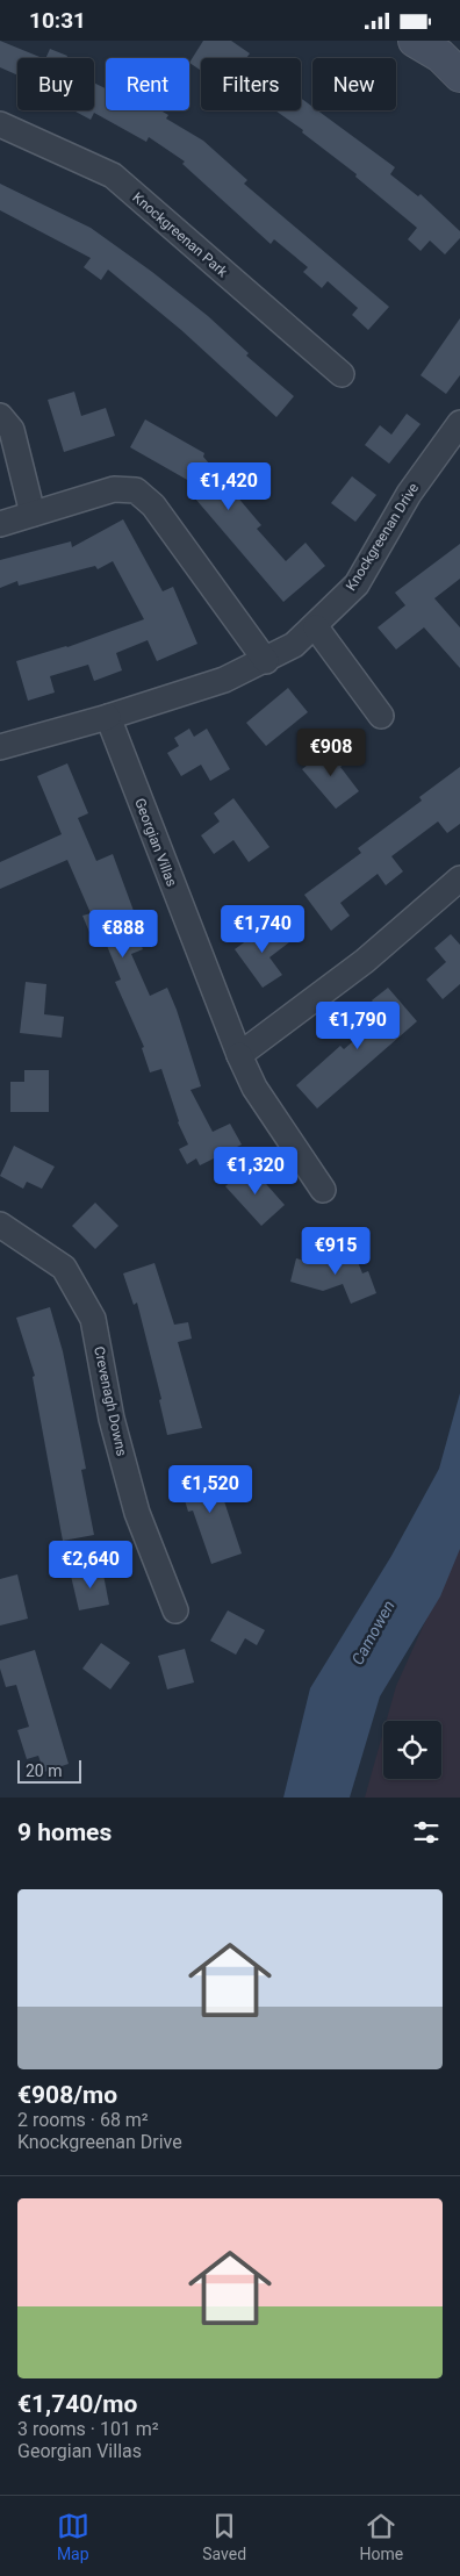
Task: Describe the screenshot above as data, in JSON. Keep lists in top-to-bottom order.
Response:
{
  "streets": {
    "street": [
      "Knockgreenan Park",
      "Knockgreenan Drive",
      "Georgian Villas",
      "Crevenagh Downs"
    ]
  },
  "water": ["Camowen"],
  "scale_bar": "20 m",
  "page": {
    "status": "10:31",
    "chip": [
      "Buy",
      "Rent",
      "Filters",
      "New"
    ],
    "price": [
      "€1,420",
      "€908",
      "€1,740",
      "€888",
      "€1,790",
      "€1,320",
      "€915",
      "€1,520",
      "€2,640"
    ],
    "scale": "20 m",
    "heading": "9 homes",
    "list": [
      {
        "name": "€908/mo",
        "note": "2 rooms · 68 m² · Knockgreenan Drive"
      },
      {
        "name": "€1,740/mo",
        "note": "3 rooms · 101 m² · Georgian Villas"
      }
    ],
    "tabs": ["Map", "Saved", "Home"]
  }
}
